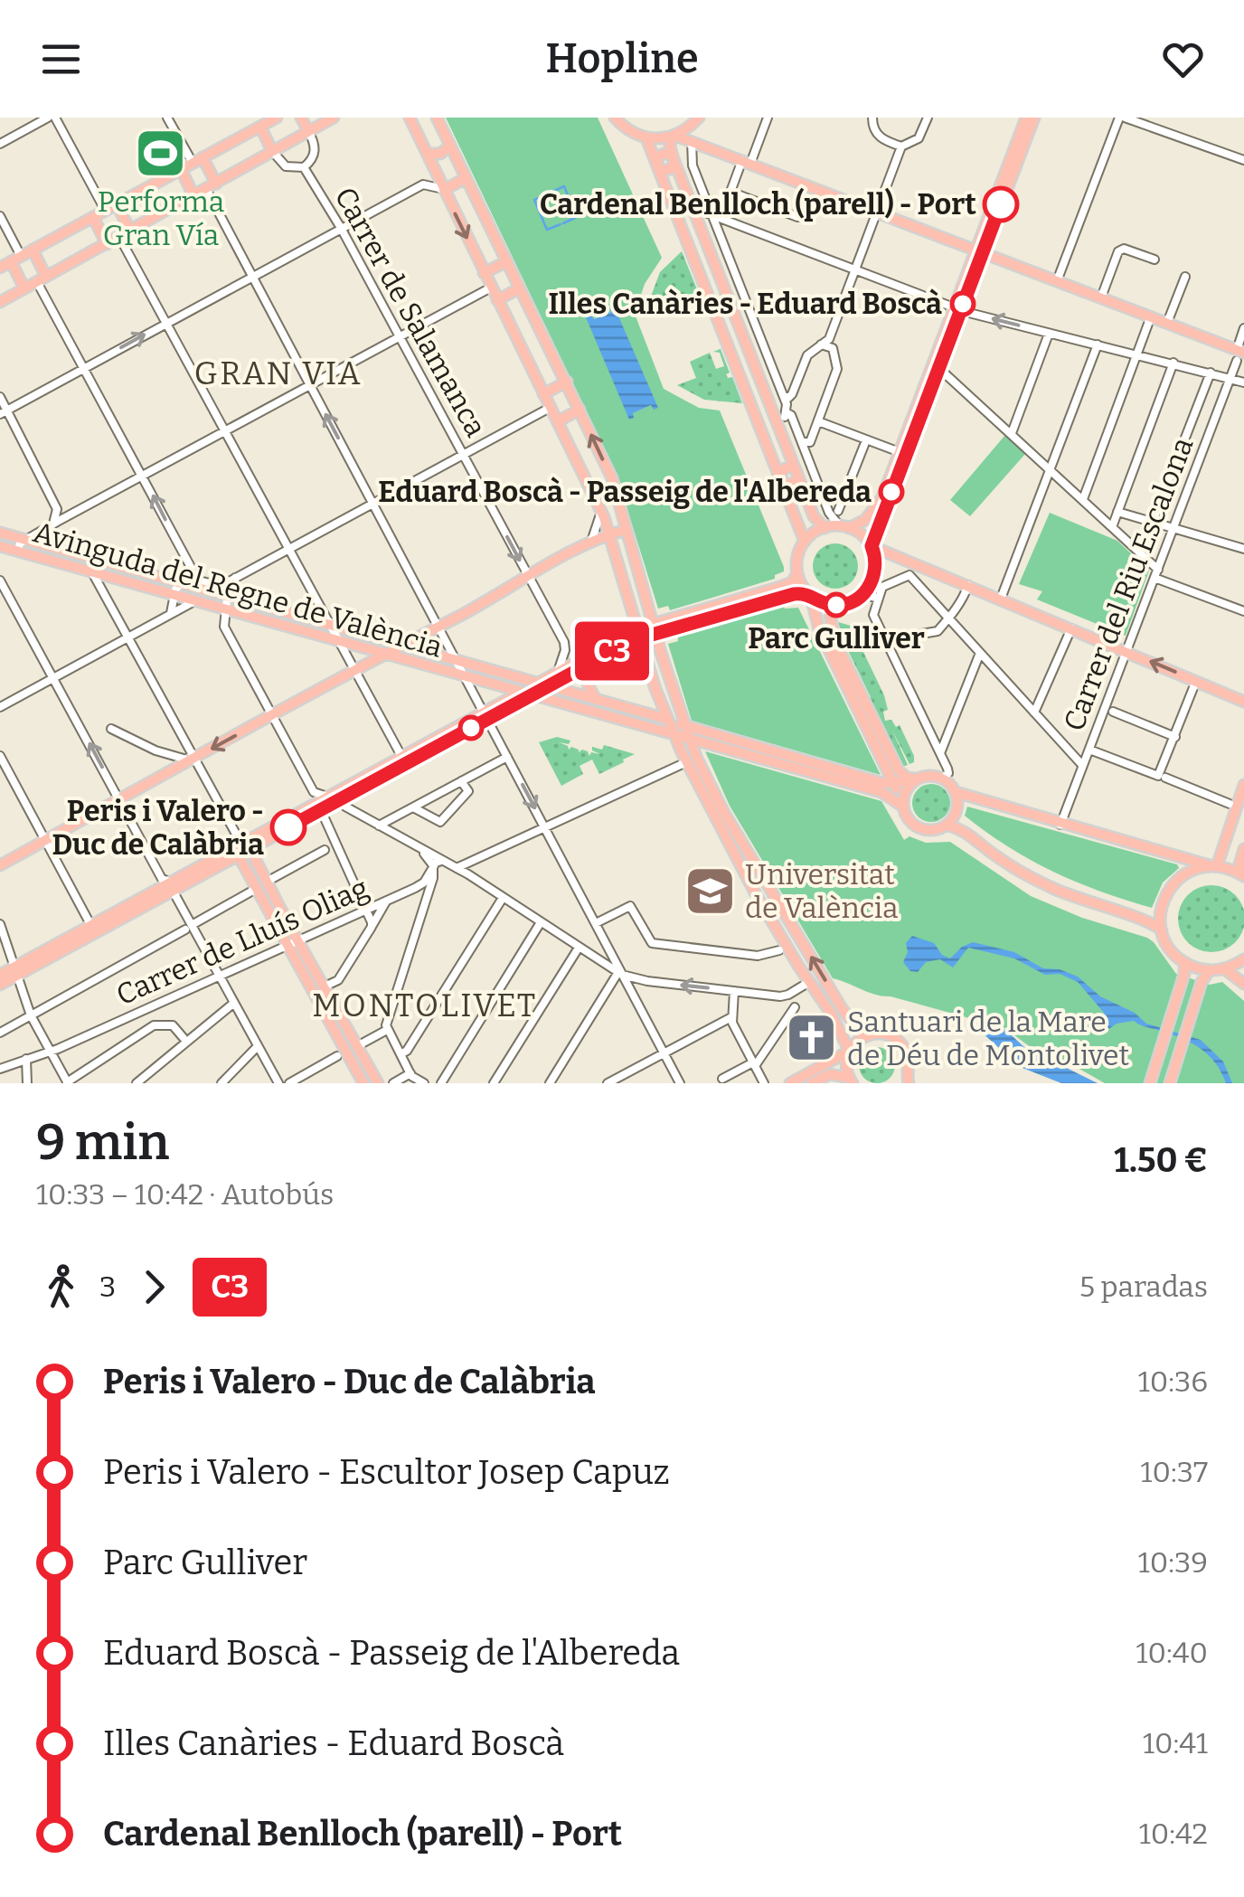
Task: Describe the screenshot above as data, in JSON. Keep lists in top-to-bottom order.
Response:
{
  "streets": {
    "main road": ["Avinguda del Regne de València"],
    "street": ["Carrer de Salamanca", "Carrer del Riu Escalona", "Carrer de Lluís Oliag"]
  },
  "districts": ["GRAN VIA", "MONTOLIVET"],
  "places": {
    "sports": ["Performa Gran Vía"],
    "other": [
      "Cardenal Benlloch (parell) - Port",
      "Illes Canàries - Eduard Boscà",
      "Eduard Boscà - Passeig de l'Albereda",
      "Parc Gulliver",
      "Peris i Valero - Duc de Calàbria"
    ],
    "school or university": ["Universitat de València"],
    "church": ["Santuari de la Mare de Déu de Montolivet"]
  },
  "lines": ["bus line C3"],
  "page": {
    "header": "Hopline",
    "on_map": "C3",
    "heading": ["9 min", "10:33 – 10:42 · Autobús", "1.50 €"],
    "legs": ["3", "C3", "5 paradas"],
    "list": [
      {
        "name": "Peris i Valero - Duc de Calàbria",
        "value": "10:36"
      },
      {
        "name": "Peris i Valero - Escultor Josep Capuz",
        "value": "10:37"
      },
      {
        "name": "Parc Gulliver",
        "value": "10:39"
      },
      {
        "name": "Eduard Boscà - Passeig de l'Albereda",
        "value": "10:40"
      },
      {
        "name": "Illes Canàries - Eduard Boscà",
        "value": "10:41"
      },
      {
        "name": "Cardenal Benlloch (parell) - Port",
        "value": "10:42"
      }
    ]
  }
}
